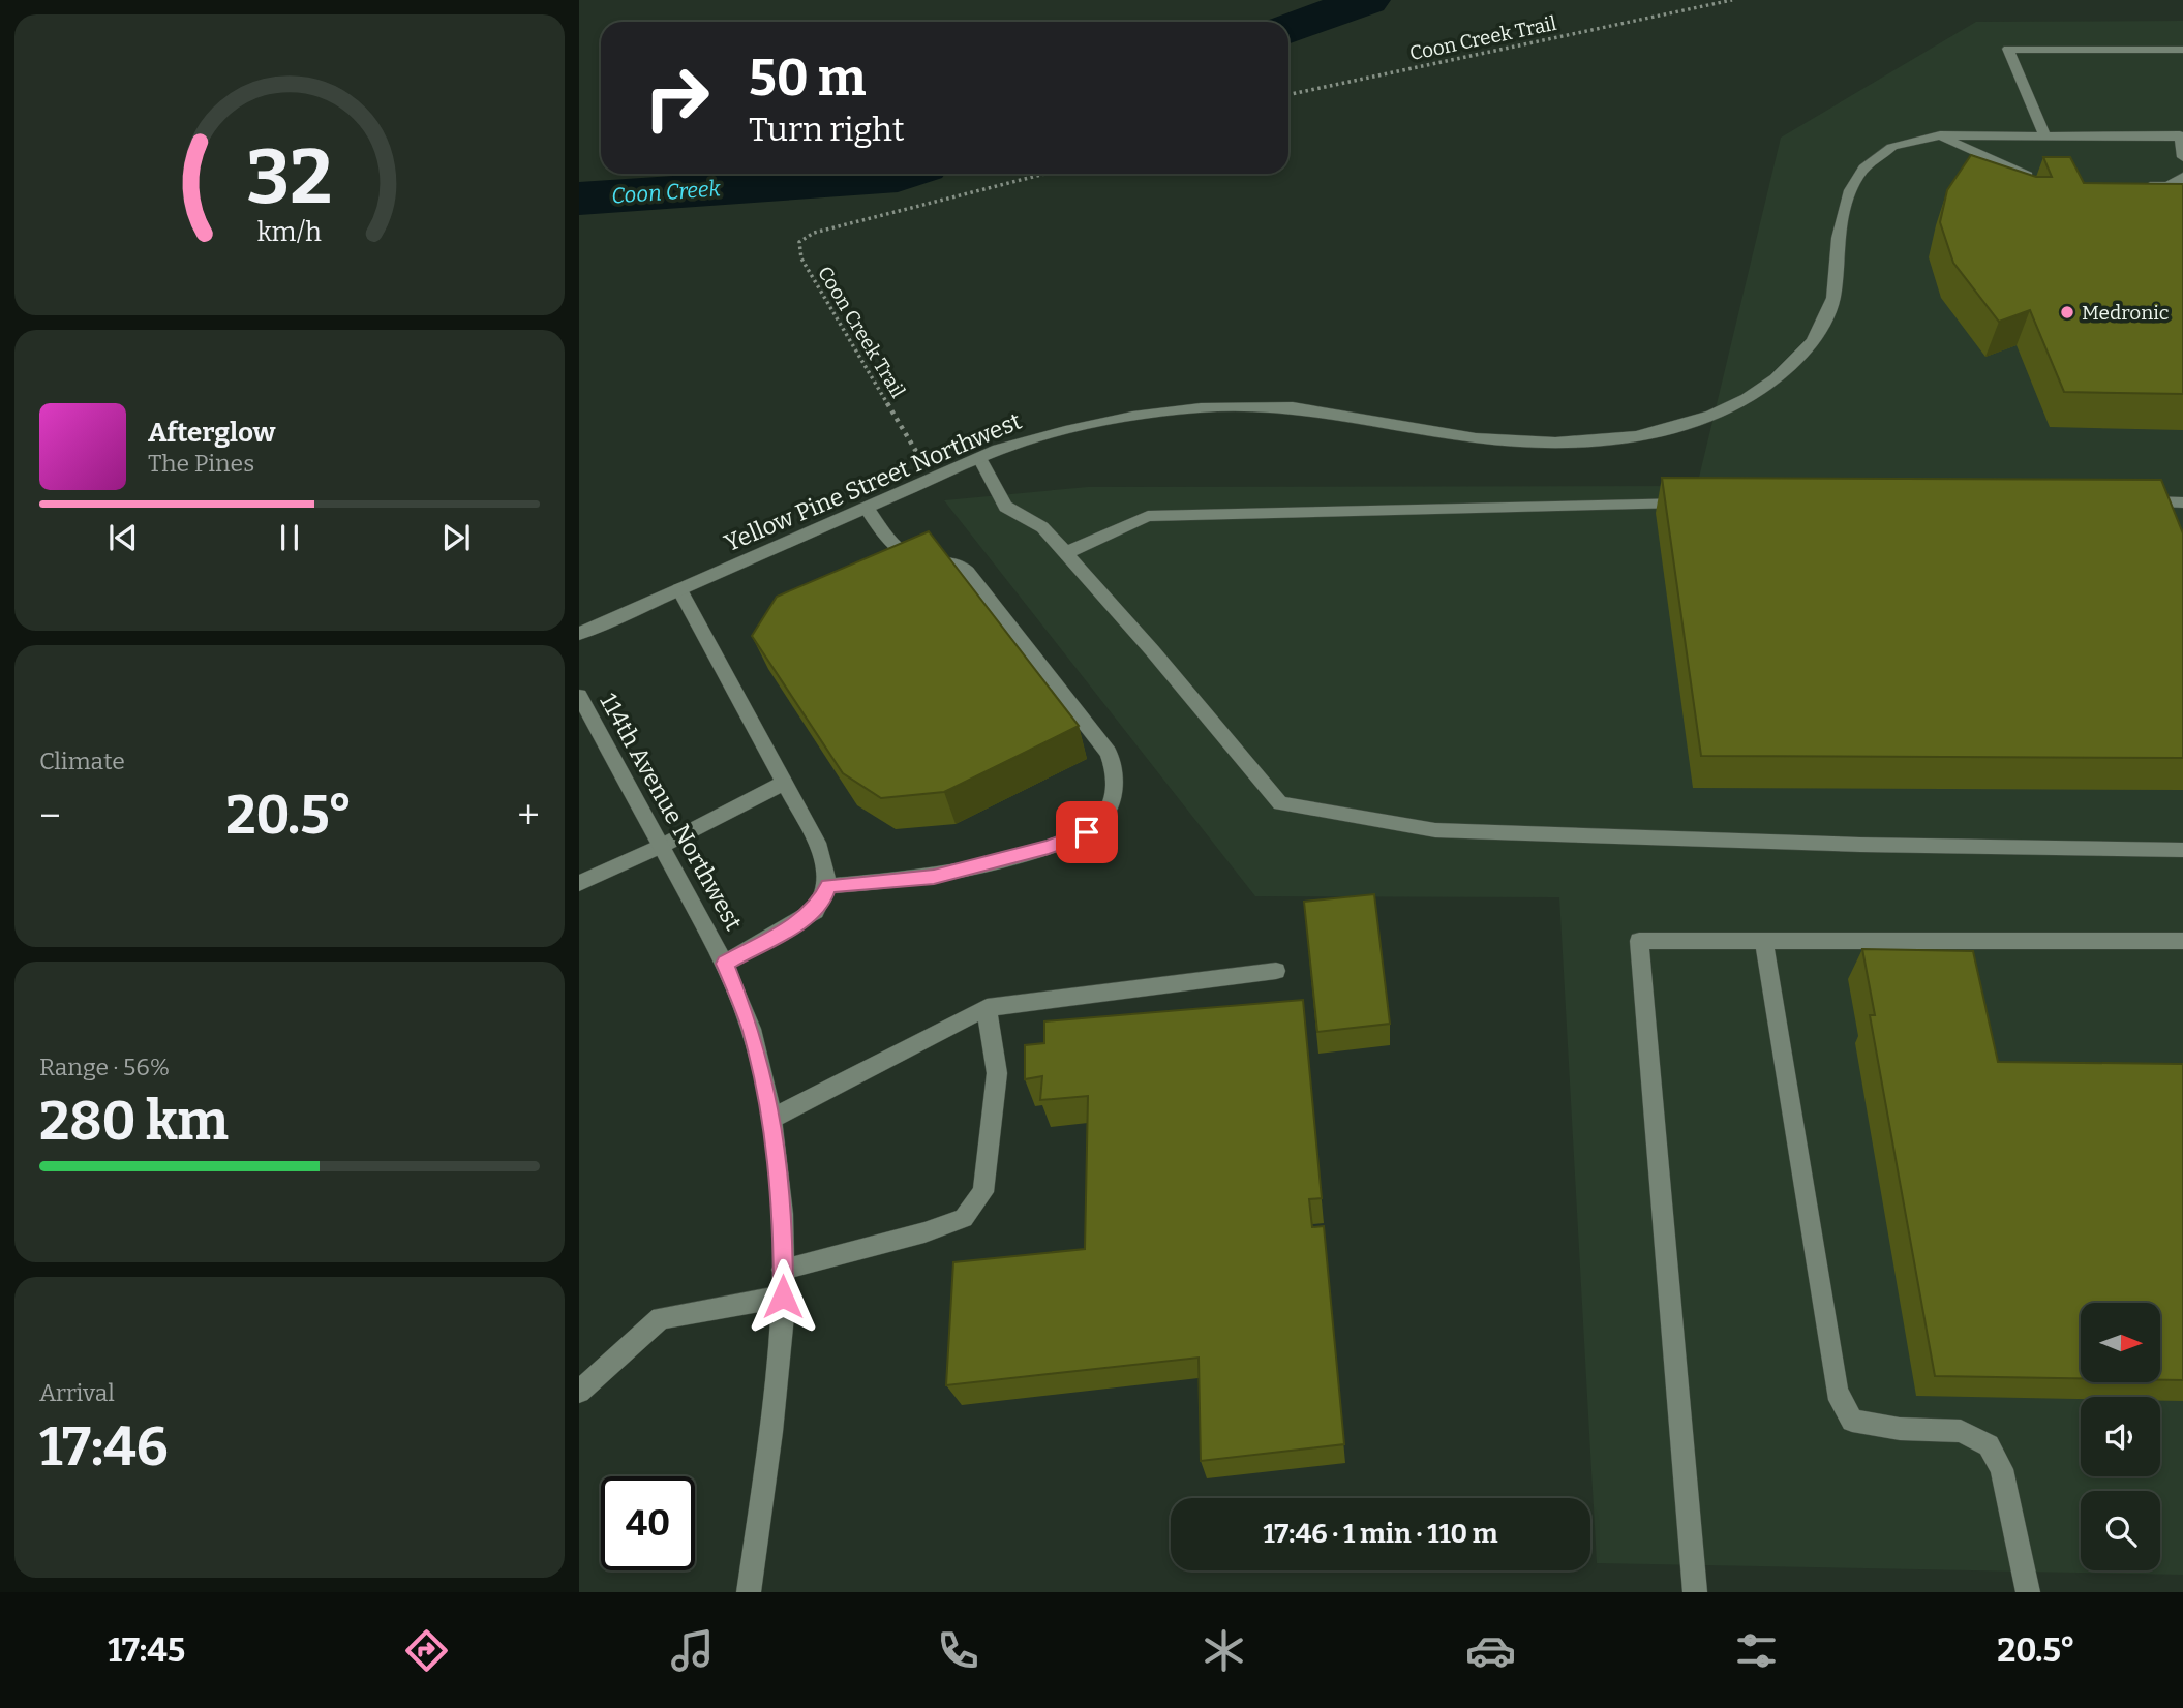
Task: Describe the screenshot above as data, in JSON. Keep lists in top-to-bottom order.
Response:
{
  "streets": {
    "street": ["Yellow Pine Street Northwest", "114th Avenue Northwest"],
    "path": ["Coon Creek Trail"]
  },
  "water": ["Coon Creek"],
  "places": ["Medronic"],
  "north": "right",
  "page": {
    "turn": ["50 m", "Turn right"],
    "song": ["Afterglow", "The Pines"],
    "tile": [
      "Climate",
      ["Range · 56%", "280 km"],
      ["Arrival", "17:46"]
    ],
    "heat": ["−", "20.5°", "+"],
    "limit": "40",
    "trip": "17:46 · 1 min · 110 m",
    "tabs": ["17:45", "20.5°"],
    "gauge": ["32", "km/h"]
  }
}
